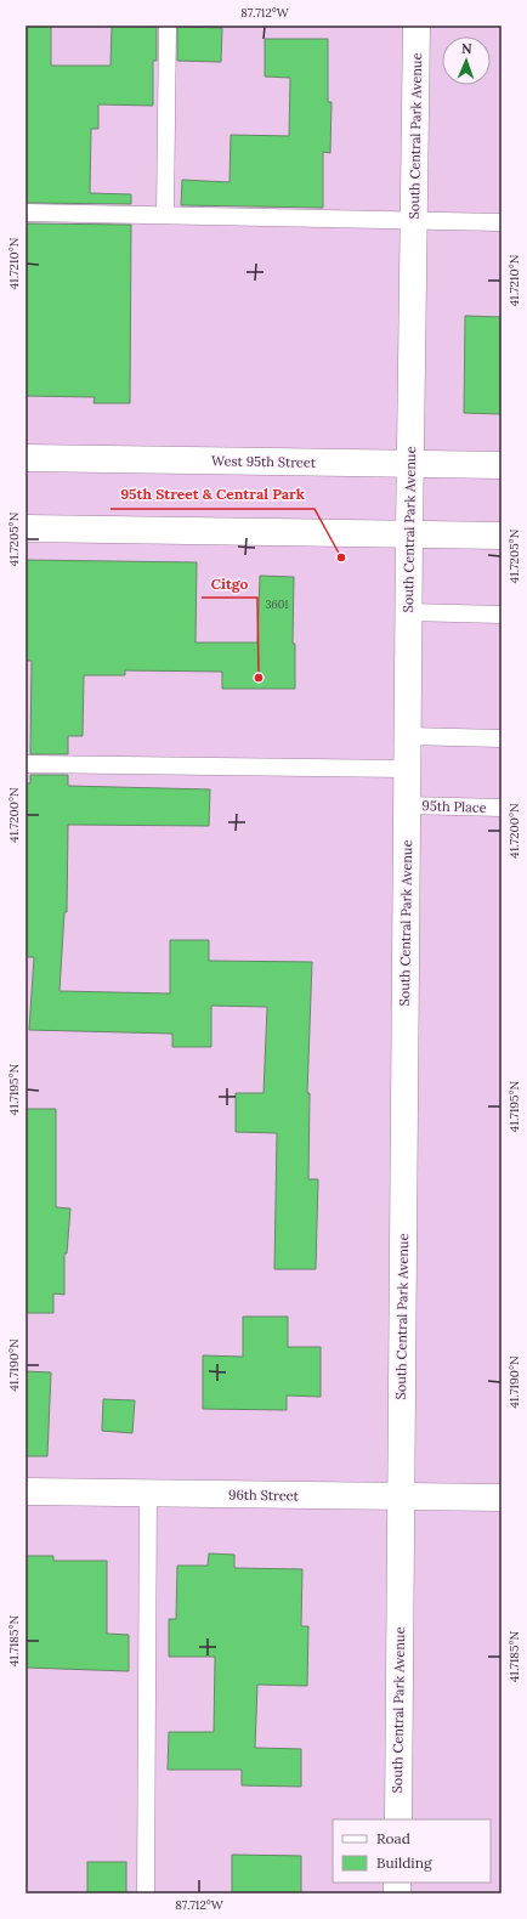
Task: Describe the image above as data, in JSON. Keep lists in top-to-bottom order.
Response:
{
  "streets": {
    "street": ["South Central Park Avenue", "West 95th Street", "96th Street"],
    "lane": ["95th Place"]
  },
  "crossings": [
    ["South Central Park Avenue", "West 95th Street"],
    ["South Central Park Avenue", "95th Place"],
    ["South Central Park Avenue", "96th Street"]
  ],
  "places": ["95th Street & Central Park", "Citgo"],
  "house_numbers": ["3601"],
  "legend": ["Road", "Building"],
  "north": "top",
  "coordinates": [
    "87.712°W",
    "41.7210°N",
    "41.7205°N",
    "41.7200°N",
    "41.7195°N",
    "41.7190°N",
    "41.7185°N"
  ]
}
